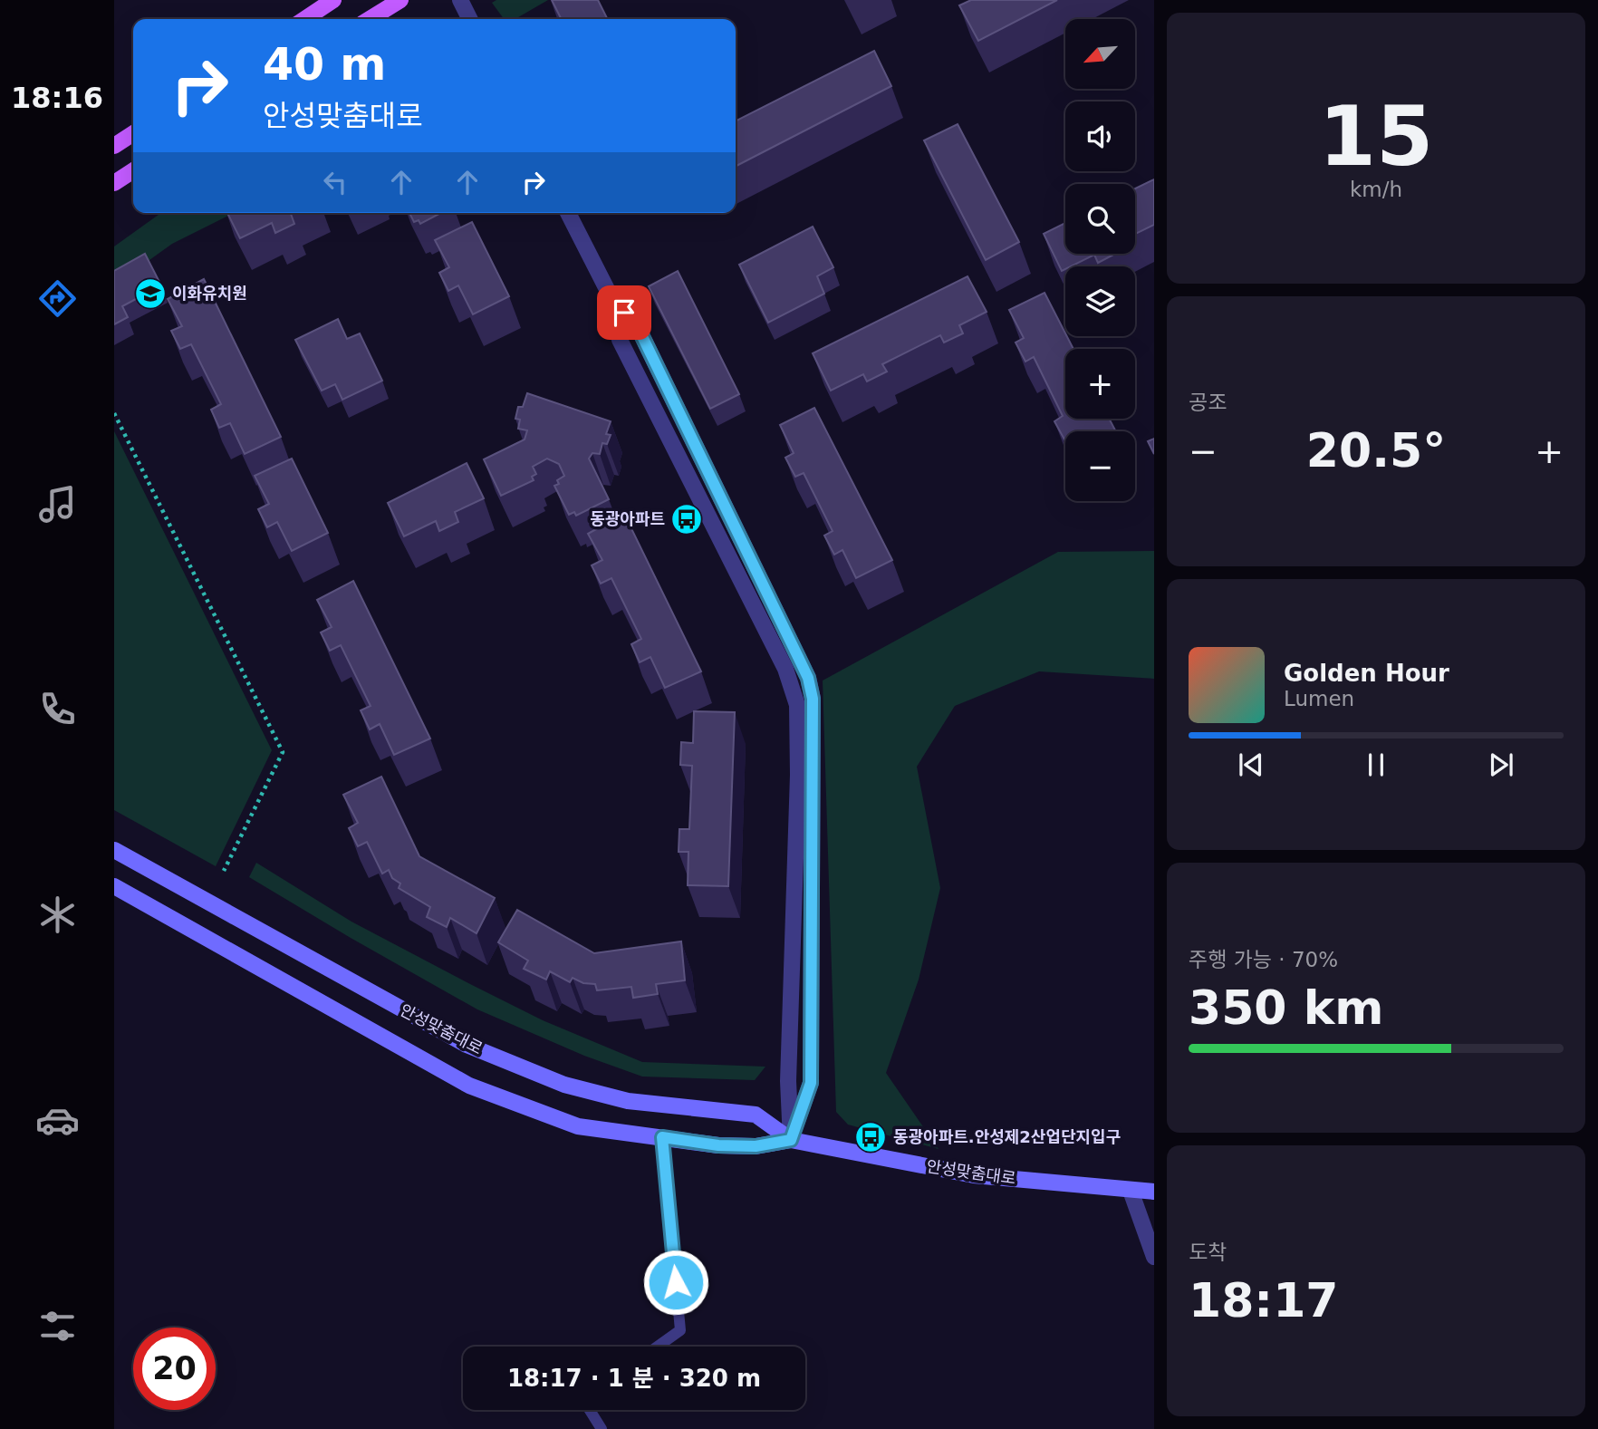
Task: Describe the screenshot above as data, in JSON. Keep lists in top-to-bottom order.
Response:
{
  "streets": {
    "main road": ["안성맞춤대로"]
  },
  "places": {
    "school or university": ["이화유치원"],
    "bus stop": ["동광아파트", "동광아파트.안성제2산업단지입구"]
  },
  "north": "bottom left",
  "page": {
    "tabs": "18:16",
    "tile": [
      ["15", "km/h"],
      "공조",
      ["주행 가능 · 70%", "350 km"],
      ["도착", "18:17"]
    ],
    "map_buttons": ["+", "−"],
    "turn": ["40 m", "안성맞춤대로"],
    "heat": ["−", "20.5°", "+"],
    "song": ["Golden Hour", "Lumen"],
    "limit": "20",
    "trip": "18:17 · 1 분 · 320 m"
  }
}
